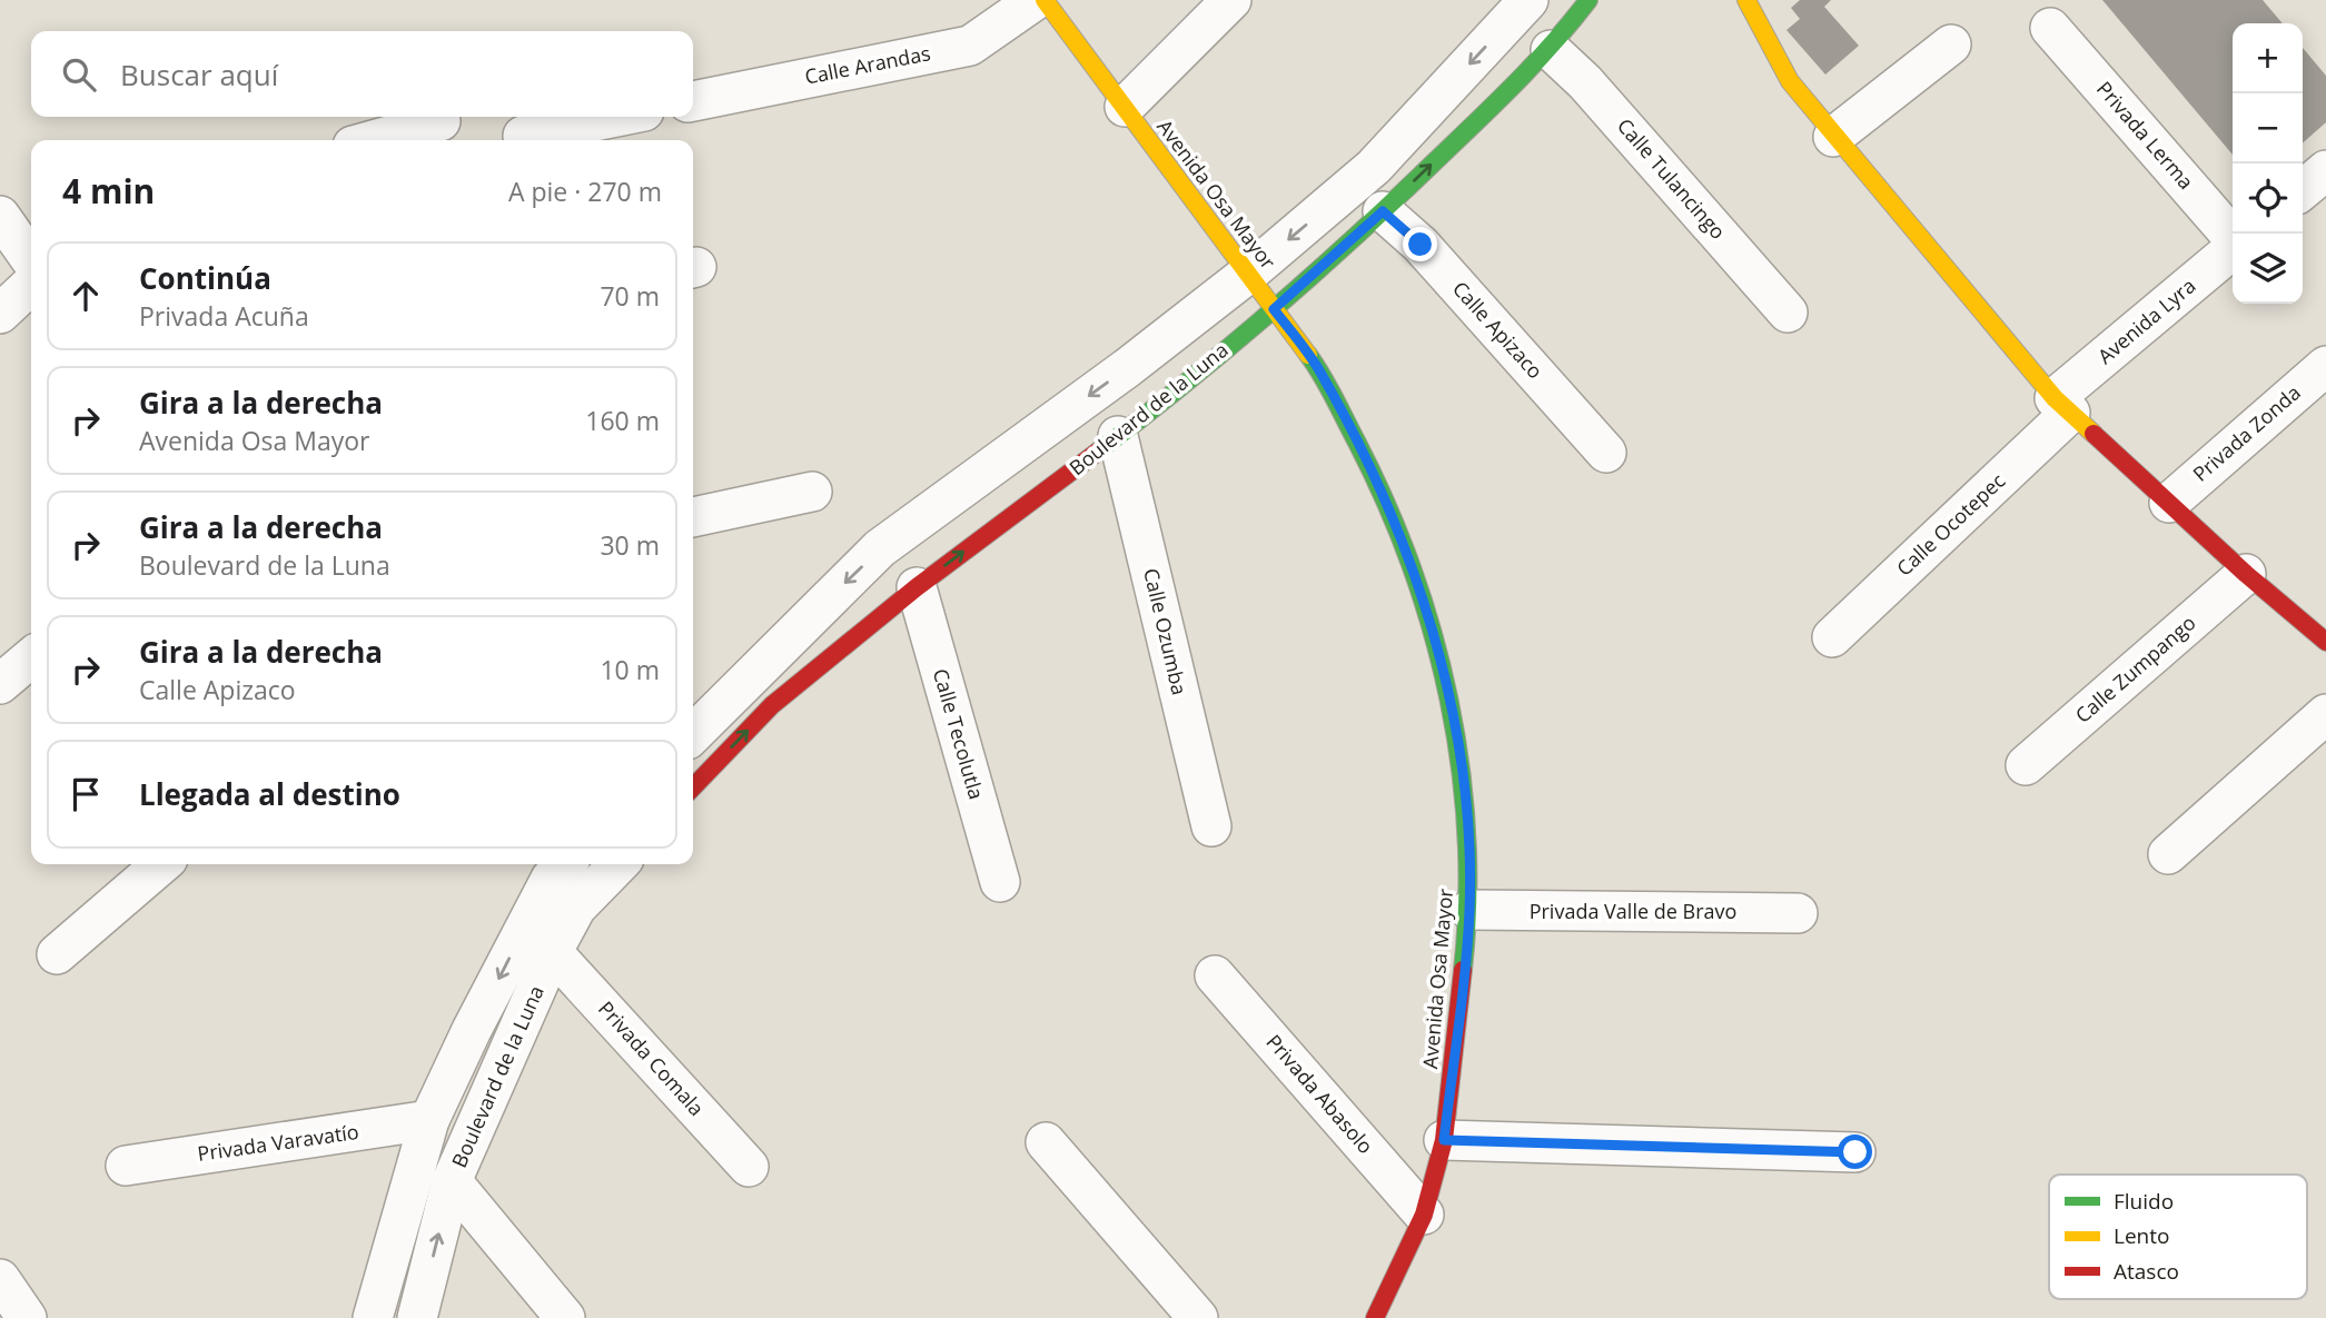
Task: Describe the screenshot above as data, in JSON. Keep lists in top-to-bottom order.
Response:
{
  "streets": {
    "street": [
      "Calle Arandas",
      "Privada Lerma",
      "Calle Tulancingo",
      "Avenida Osa Mayor",
      "Avenida Lyra",
      "Calle Apizaco",
      "Boulevard de la Luna",
      "Privada Zonda",
      "Calle Ocotepec",
      "Calle Ozumba",
      "Calle Zumpango",
      "Calle Tecolutla",
      "Privada Valle de Bravo",
      "Privada Comala",
      "Privada Abasolo",
      "Privada Varavatío"
    ]
  },
  "crossings": [
    ["Calle Tulancingo", "Boulevard de la Luna"],
    ["Avenida Osa Mayor", "Boulevard de la Luna"],
    ["Avenida Osa Mayor", "Privada Valle de Bravo"],
    ["Avenida Osa Mayor", "Privada Abasolo"],
    ["Avenida Lyra", "Calle Ocotepec"],
    ["Calle Apizaco", "Boulevard de la Luna"],
    ["Boulevard de la Luna", "Calle Ozumba"],
    ["Boulevard de la Luna", "Calle Tecolutla"],
    ["Boulevard de la Luna", "Privada Comala"],
    ["Boulevard de la Luna", "Privada Varavatío"]
  ],
  "legend": ["Fluido", "Lento", "Atasco"],
  "page": {
    "map_buttons": ["+", "−"],
    "search": "Buscar aquí",
    "heading": ["4 min", "A pie · 270 m"],
    "list": [
      ["Continúa", "Privada Acuña", "70 m"],
      ["Gira a la derecha", "Avenida Osa Mayor", "160 m"],
      ["Gira a la derecha", "Boulevard de la Luna", "30 m"],
      ["Gira a la derecha", "Calle Apizaco", "10 m"],
      "Llegada al destino"
    ]
  }
}
